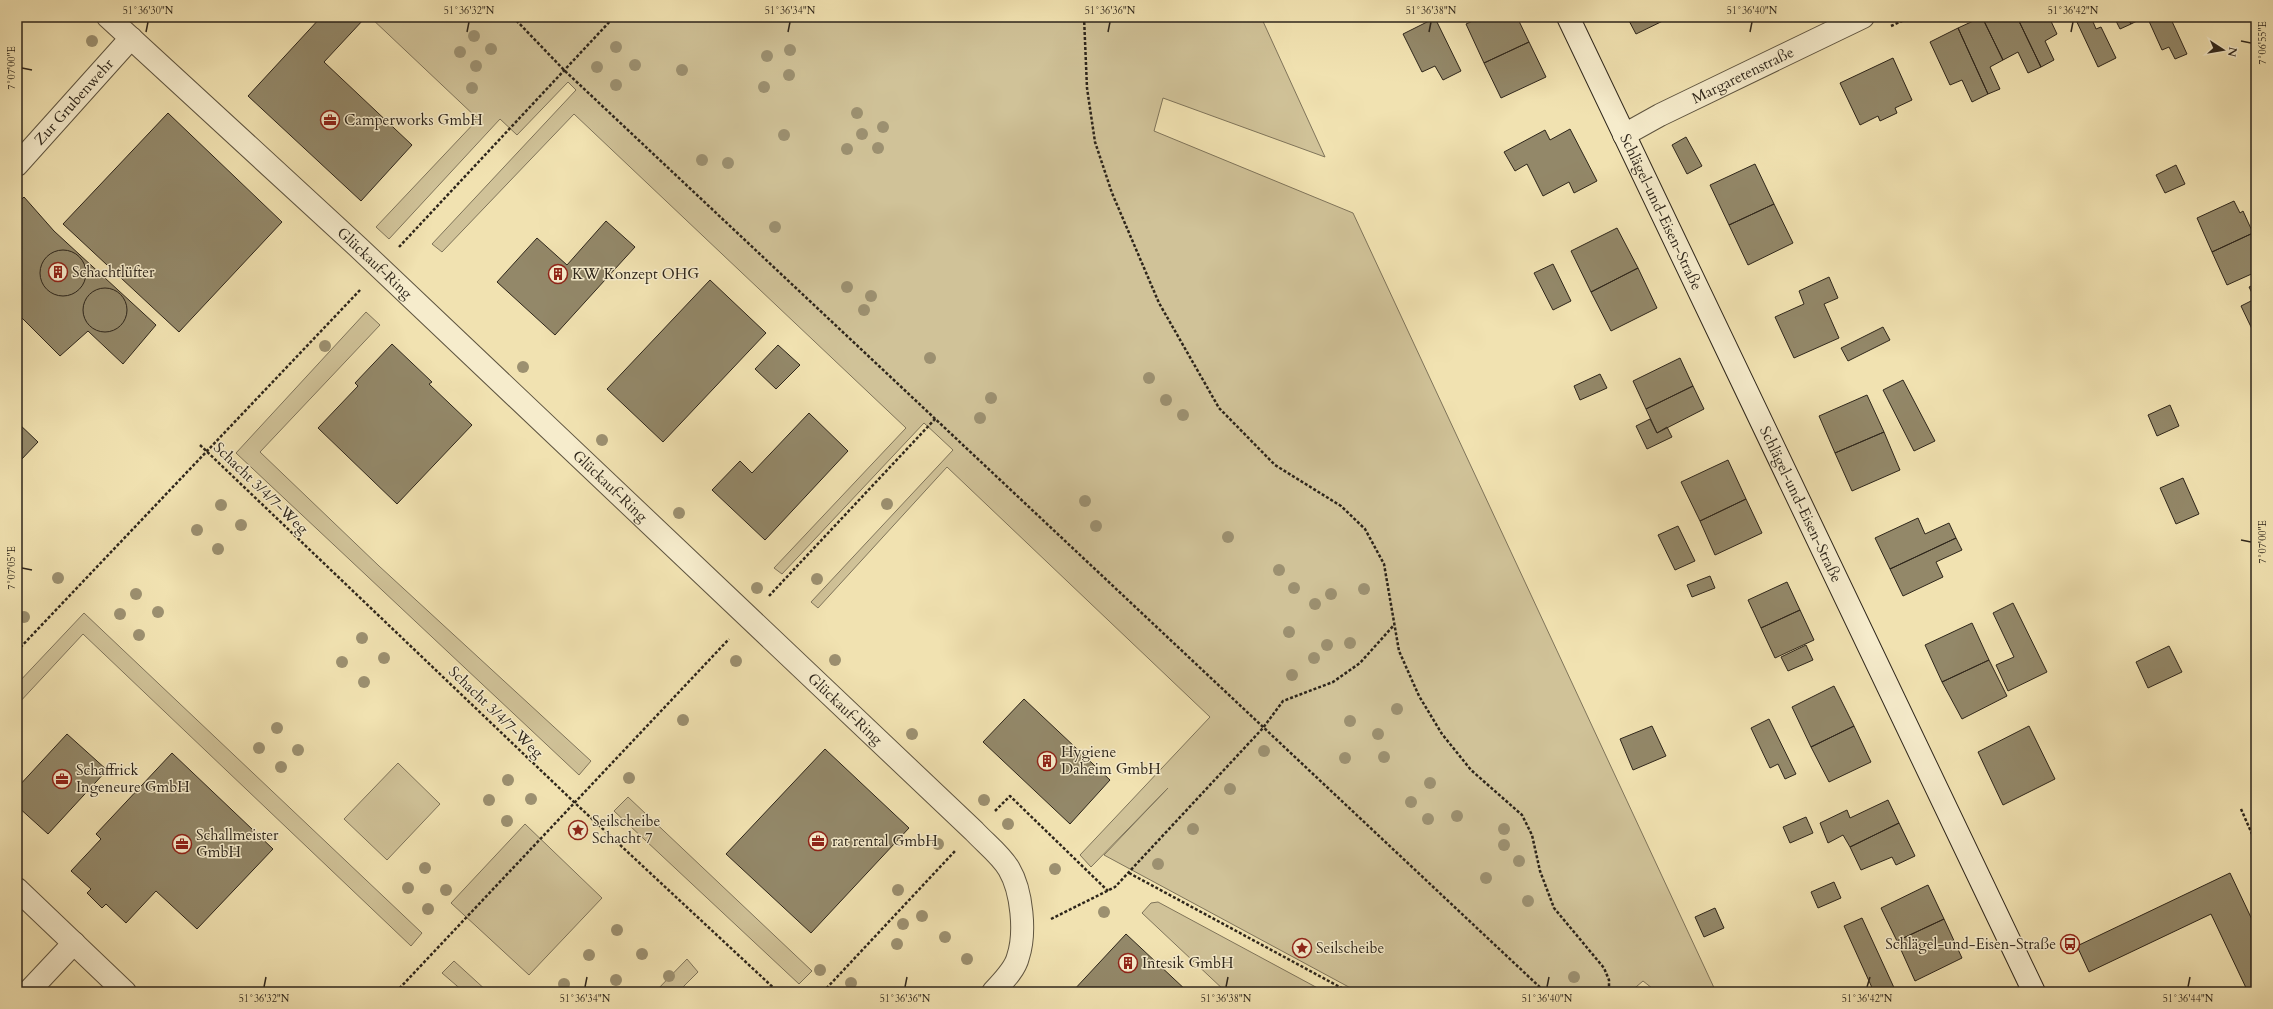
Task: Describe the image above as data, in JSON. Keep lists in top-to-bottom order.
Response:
{
  "streets": {
    "street": [
      "Margaretenstraße",
      "Zur Grubenwehr",
      "Schlägel-und-Eisen-Straße",
      "Glückauf-Ring"
    ],
    "path": ["Schacht 3/4/7-Weg"]
  },
  "crossings": [
    ["Margaretenstraße", "Schlägel-und-Eisen-Straße"],
    ["Zur Grubenwehr", "Glückauf-Ring"]
  ],
  "places": {
    "office": [
      "Camperworks GmbH",
      "Schaffrick Ingeneure GmbH",
      "rat rental GmbH",
      "Schallmeister GmbH"
    ],
    "building": [
      "Schachtlüfter",
      "KW Konzept OHG",
      "Hygiene Daheim GmbH",
      "Intesik GmbH"
    ],
    "place": ["Seilscheibe Schacht 7", "Seilscheibe"],
    "bus stop": ["Schlägel-und-Eisen-Straße"]
  },
  "north": "right",
  "coordinates": [
    "51°36'30\"N",
    "51°36'32\"N",
    "51°36'34\"N",
    "51°36'36\"N",
    "51°36'38\"N",
    "51°36'40\"N",
    "51°36'42\"N",
    "7°06'55\"E",
    "7°07'00\"E",
    "7°07'05\"E",
    "51°36'44\"N"
  ]
}
